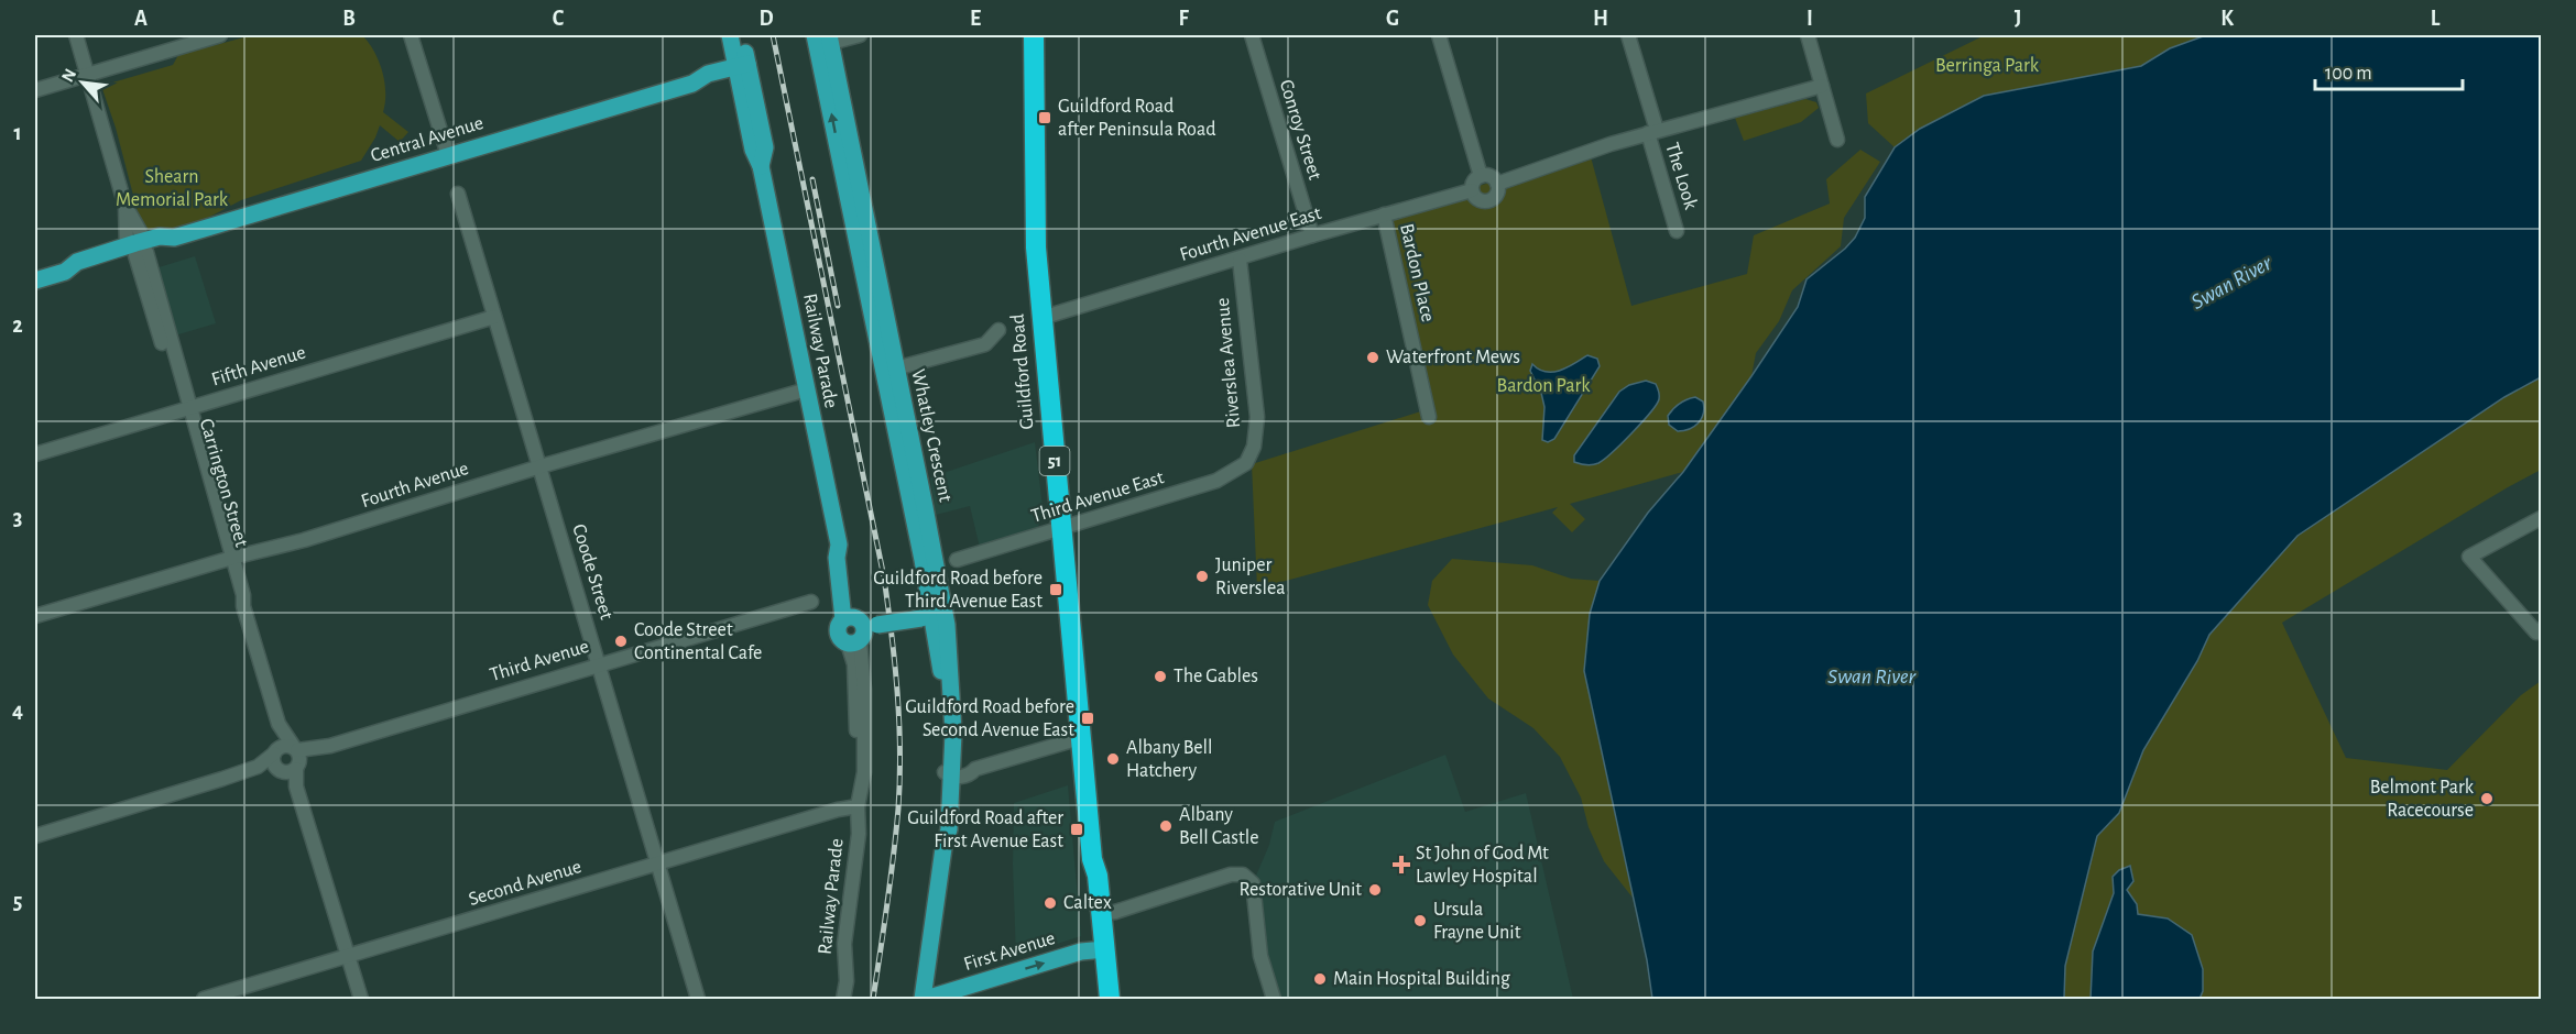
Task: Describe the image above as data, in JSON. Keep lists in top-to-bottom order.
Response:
{
  "streets": {
    "highway": ["Guildford Road", "51"],
    "main road": [
      "Central Avenue",
      "Railway Parade",
      "Whatley Crescent",
      "First Avenue"
    ],
    "street": [
      "Conroy Street",
      "The Look",
      "Fourth Avenue East",
      "Bardon Place",
      "Riverslea Avenue",
      "Fifth Avenue",
      "Carrington Street",
      "Fourth Avenue",
      "Third Avenue East",
      "Coode Street",
      "Third Avenue",
      "Second Avenue"
    ]
  },
  "crossings": [
    ["Conroy Street", "Fourth Avenue East"],
    ["Central Avenue", "Railway Parade"],
    ["Central Avenue", "Carrington Street"],
    ["Fourth Avenue East", "Bardon Place"],
    ["Fourth Avenue East", "Riverslea Avenue"],
    ["Fourth Avenue East", "Guildford Road"],
    ["Railway Parade", "Fourth Avenue"],
    ["Railway Parade", "Second Avenue"],
    ["Riverslea Avenue", "Third Avenue East"],
    ["Fifth Avenue", "Carrington Street"],
    ["Fifth Avenue", "Coode Street"],
    ["Guildford Road", "Third Avenue East"],
    ["Guildford Road", "First Avenue"],
    ["Whatley Crescent", "First Avenue"],
    ["Carrington Street", "Fourth Avenue"],
    ["Carrington Street", "Third Avenue"],
    ["Carrington Street", "Second Avenue"],
    ["Fourth Avenue", "Coode Street"],
    ["Coode Street", "Third Avenue"],
    ["Coode Street", "Second Avenue"]
  ],
  "one_way": ["First Avenue"],
  "water": ["Swan River"],
  "parks": ["Berringa Park", "Shearn Memorial Park", "Bardon Park"],
  "places": {
    "transit": [
      "Guildford Road after Peninsula Road",
      "Guildford Road before Third Avenue East",
      "Guildford Road before Second Avenue East",
      "Guildford Road after First Avenue East"
    ],
    "other": [
      "Waterfront Mews",
      "Juniper Riverslea",
      "Coode Street Continental Cafe",
      "The Gables",
      "Albany Bell Hatchery",
      "Belmont Park Racecourse",
      "Albany Bell Castle",
      "Restorative Unit",
      "Caltex",
      "Ursula Frayne Unit",
      "Main Hospital Building"
    ],
    "health": ["St John of God Mt Lawley Hospital"]
  },
  "scale_bar": "100 m",
  "north": "top left",
  "grid": {
    "columns": [
      "A",
      "B",
      "C",
      "D",
      "E",
      "F",
      "G",
      "H",
      "I",
      "J",
      "K",
      "L"
    ],
    "rows": [
      "1",
      "2",
      "3",
      "4",
      "5"
    ]
  }
}
